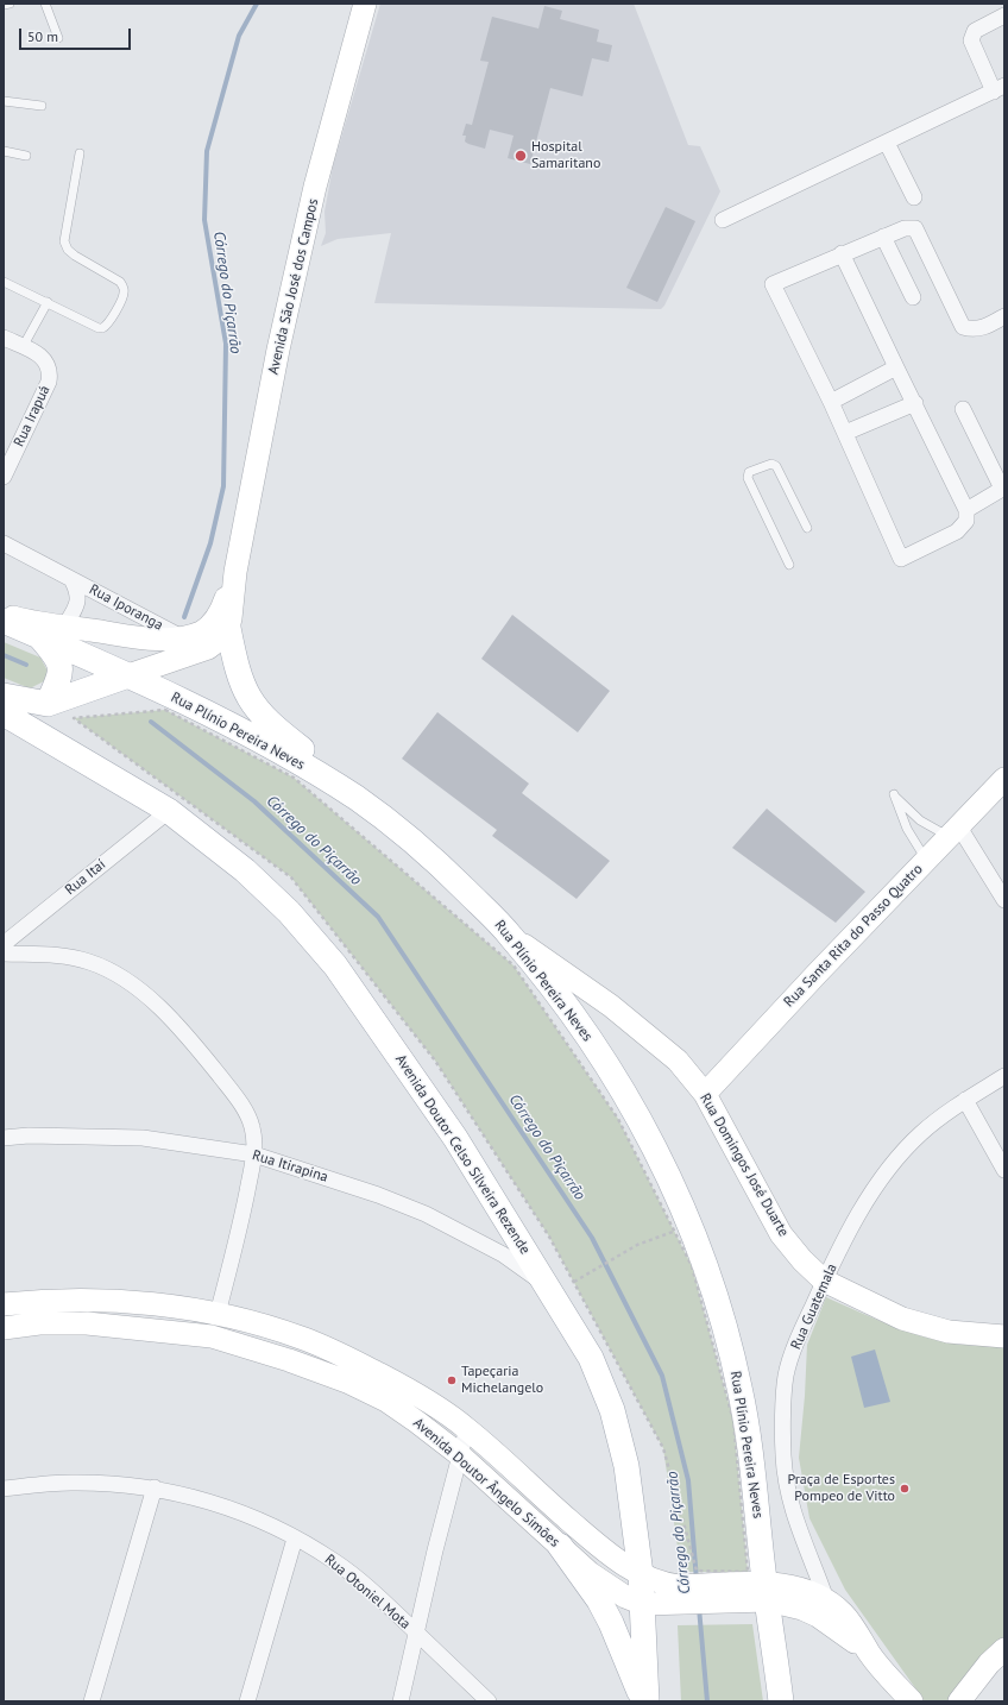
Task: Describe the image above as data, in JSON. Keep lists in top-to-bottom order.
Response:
{
  "streets": {
    "main road": [
      "Avenida São José dos Campos",
      "Rua Plínio Pereira Neves",
      "Rua Santa Rita do Passo Quatro",
      "Avenida Doutor Celso Silveira Rezende",
      "Rua Domingos José Duarte",
      "Avenida Doutor Ângelo Simões"
    ],
    "street": [
      "Rua Irapuá",
      "Rua Iporanga",
      "Rua Itaí",
      "Rua Itirapina",
      "Rua Guatemala",
      "Rua Otoniel Mota"
    ]
  },
  "crossings": [
    ["Avenida São José dos Campos", "Rua Iporanga"],
    ["Rua Plínio Pereira Neves", "Rua Domingos José Duarte"],
    ["Rua Plínio Pereira Neves", "Avenida Doutor Ângelo Simões"],
    ["Rua Itaí", "Avenida Doutor Celso Silveira Rezende"],
    ["Rua Santa Rita do Passo Quatro", "Rua Domingos José Duarte"],
    ["Avenida Doutor Celso Silveira Rezende", "Rua Itirapina"],
    ["Avenida Doutor Celso Silveira Rezende", "Avenida Doutor Ângelo Simões"],
    ["Rua Domingos José Duarte", "Rua Guatemala"]
  ],
  "water": ["Córrego do Piçarrão"],
  "places": ["Hospital Samaritano", "Tapeçaria Michelangelo", "Praça de Esportes Pompeo de Vitto"],
  "scale_bar": "50 m"
}
